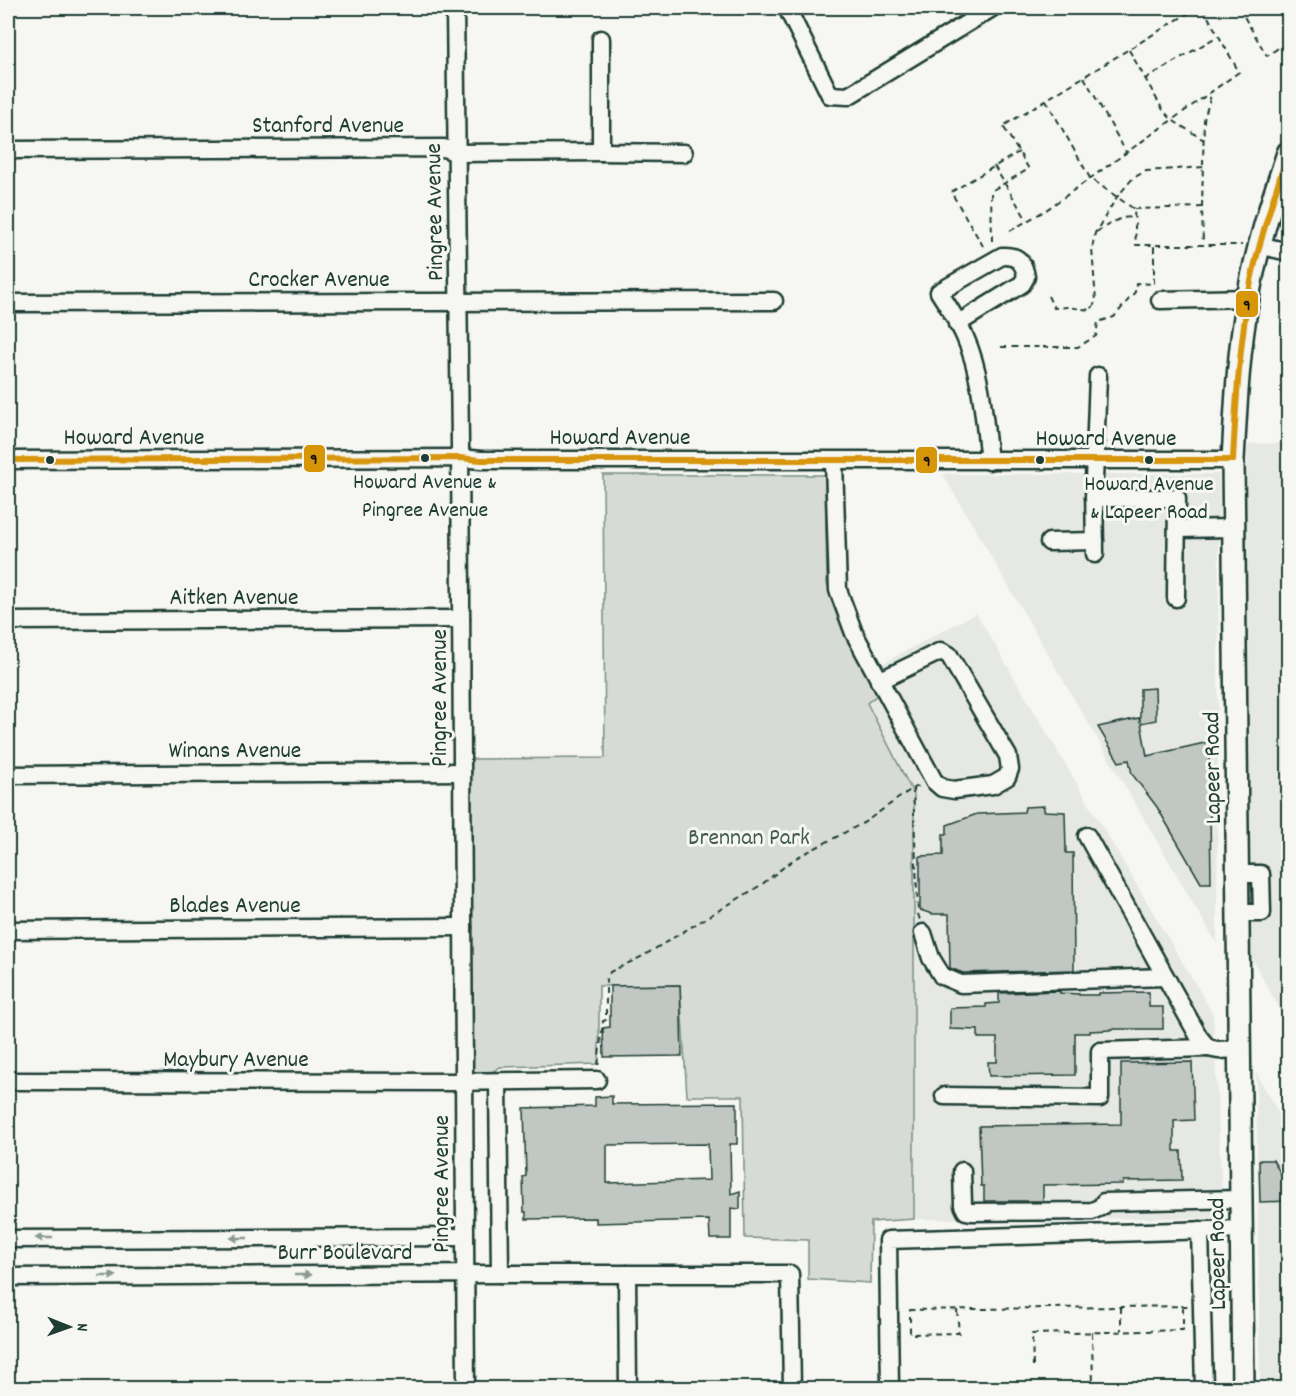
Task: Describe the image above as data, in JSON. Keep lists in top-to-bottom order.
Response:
{
  "streets": {
    "main road": ["Lapeer Road"],
    "street": [
      "Stanford Avenue",
      "Pingree Avenue",
      "Crocker Avenue",
      "Howard Avenue",
      "Aitken Avenue",
      "Winans Avenue",
      "Blades Avenue",
      "Maybury Avenue",
      "Burr Boulevard"
    ]
  },
  "crossings": [
    ["Stanford Avenue", "Pingree Avenue"],
    ["Pingree Avenue", "Crocker Avenue"],
    ["Pingree Avenue", "Howard Avenue"],
    ["Pingree Avenue", "Aitken Avenue"],
    ["Pingree Avenue", "Winans Avenue"],
    ["Pingree Avenue", "Blades Avenue"],
    ["Pingree Avenue", "Maybury Avenue"],
    ["Pingree Avenue", "Burr Boulevard"],
    ["Howard Avenue", "Lapeer Road"]
  ],
  "parks": ["Brennan Park"],
  "places": ["Howard Avenue & Pingree Avenue", "Howard Avenue & Lapeer Road"],
  "lines": ["transit line 9"],
  "north": "right"
}
